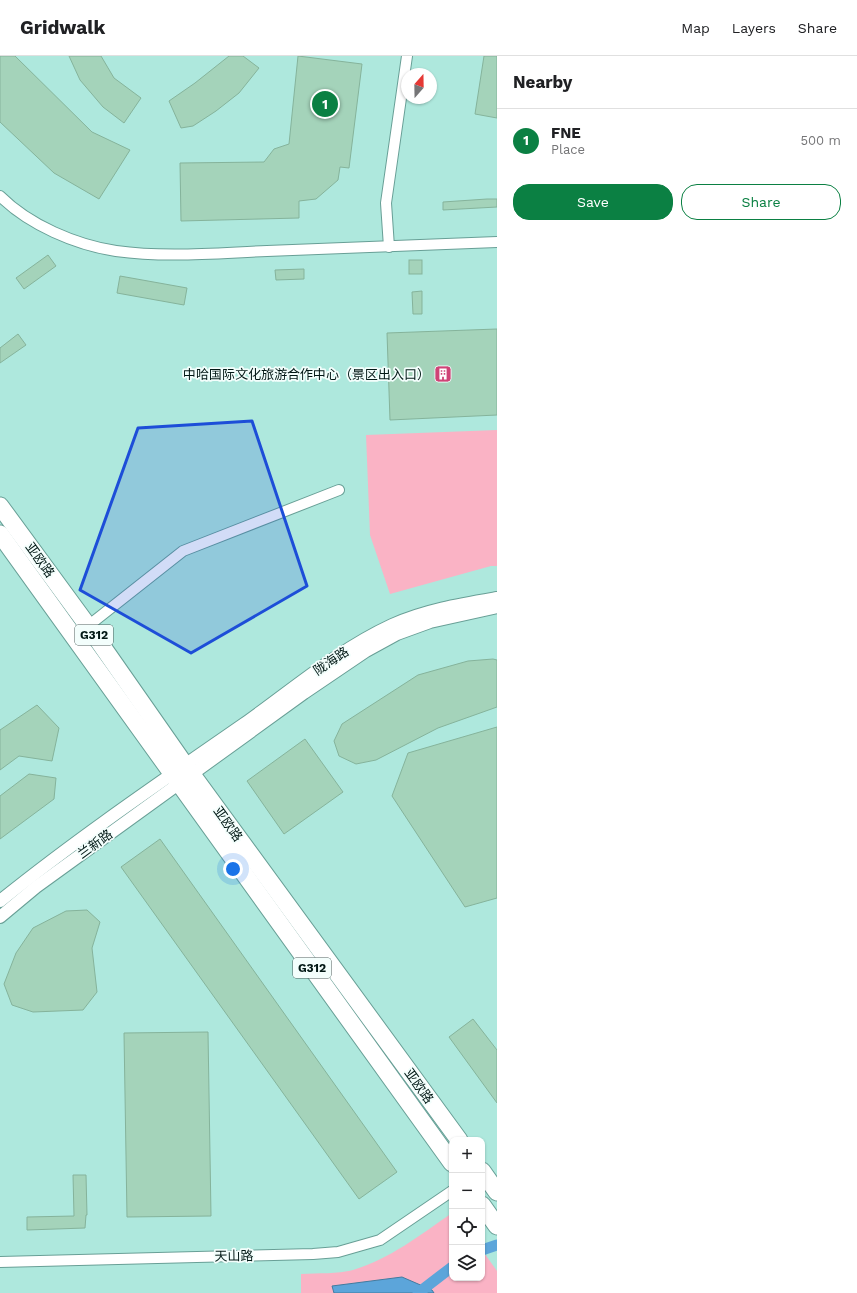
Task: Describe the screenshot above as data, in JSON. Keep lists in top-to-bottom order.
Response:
{
  "streets": {
    "highway": ["亚欧路", "G312"],
    "street": ["陇海路", "兰新路", "天山路"]
  },
  "crossings": [
    ["亚欧路", "陇海路"],
    ["亚欧路", "兰新路"],
    ["陇海路", "兰新路"]
  ],
  "places": {
    "building": ["中哈国际文化旅游合作中心（景区出入口）"]
  },
  "north": "top",
  "page": {
    "header": "Gridwalk",
    "nav": ["Map", "Layers", "Share"],
    "heading": "Nearby",
    "pins": "1",
    "list": [
      {
        "mark": "1",
        "name": "FNE",
        "note": "Place",
        "value": "500 m"
      }
    ],
    "buttons": ["Save", "Share"],
    "map_buttons": ["+", "−"]
  }
}
